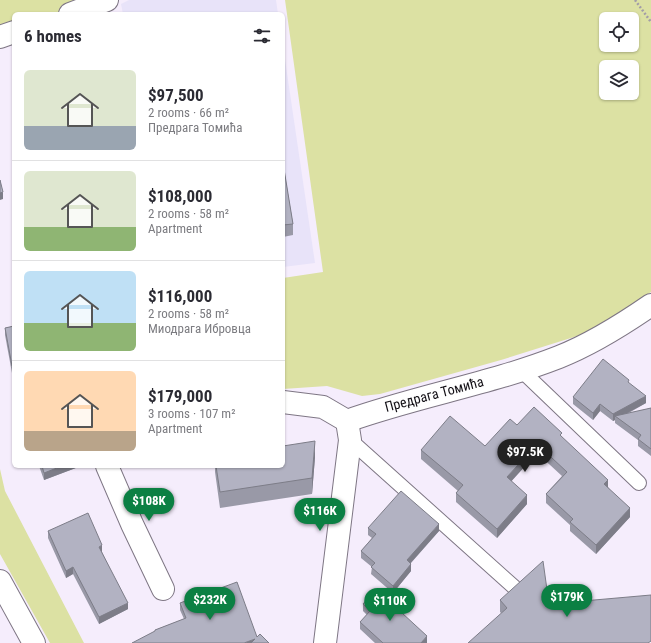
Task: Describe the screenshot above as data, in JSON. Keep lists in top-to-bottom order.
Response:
{
  "streets": {
    "street": ["Предрага Томића"]
  },
  "page": {
    "heading": "6 homes",
    "list": [
      {
        "name": "$97,500",
        "note": "2 rooms · 66 m² · Предрага Томића"
      },
      {
        "name": "$108,000",
        "note": "2 rooms · 58 m² · Apartment"
      },
      {
        "name": "$116,000",
        "note": "2 rooms · 58 m² · Миодрага Ибровца"
      },
      {
        "name": "$179,000",
        "note": "3 rooms · 107 m² · Apartment"
      }
    ],
    "price": [
      "$97.5K",
      "$108K",
      "$116K",
      "$179K",
      "$232K",
      "$110K"
    ]
  }
}
